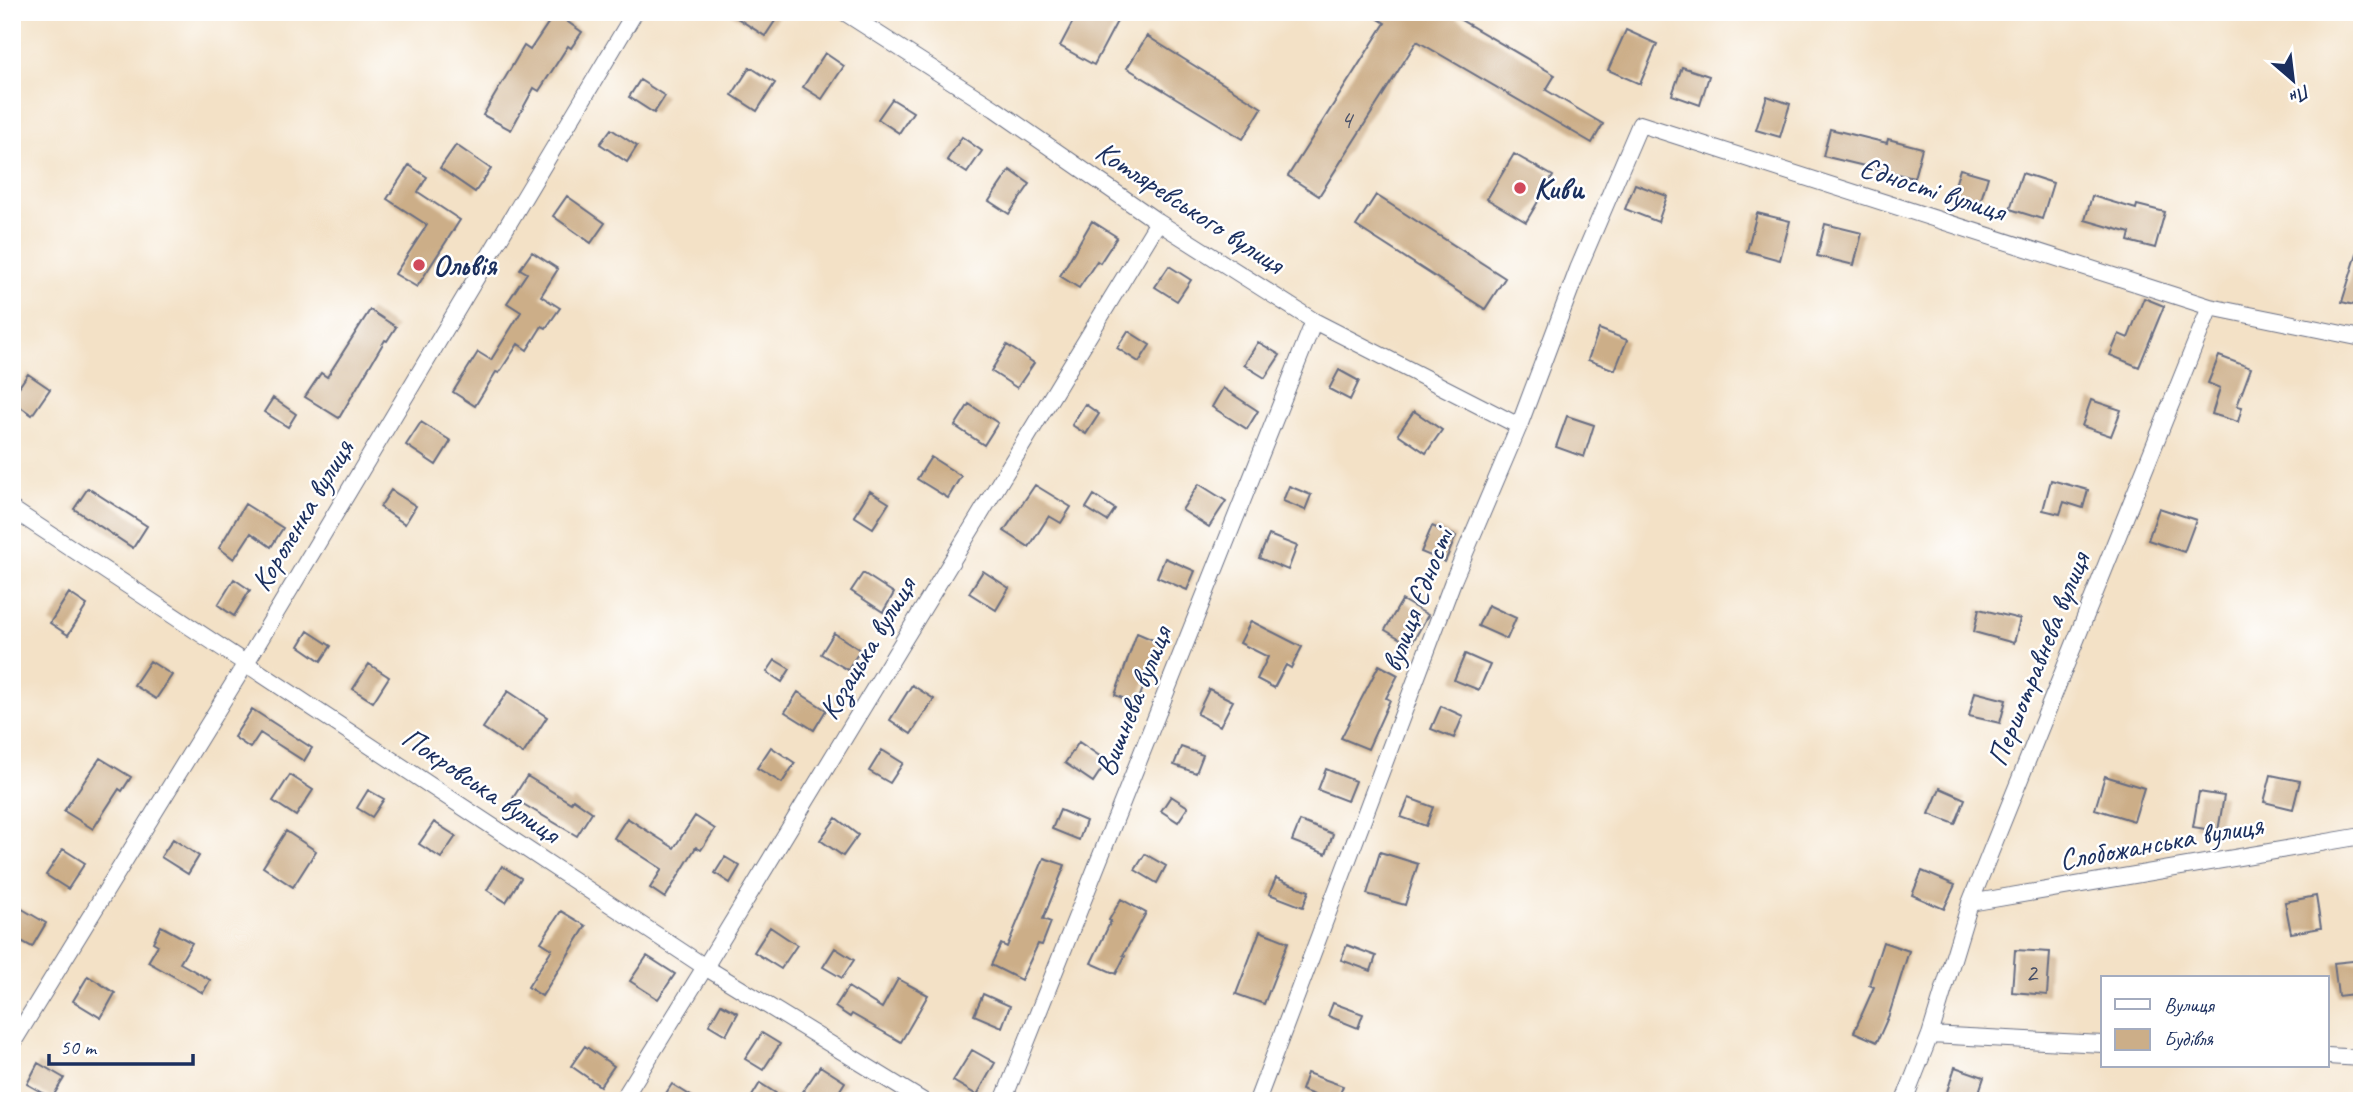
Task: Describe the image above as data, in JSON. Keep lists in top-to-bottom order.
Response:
{
  "streets": {
    "street": [
      "Єдності вулиця",
      "Котляревського вулиця",
      "Короленка вулиця",
      "вулиця Єдності",
      "Козацька вулиця",
      "Першотравнева вулиця",
      "Вишнева вулиця",
      "Покровська вулиця",
      "Слобожанська вулиця"
    ]
  },
  "crossings": [
    ["Єдності вулиця", "вулиця Єдності"],
    ["Єдності вулиця", "Першотравнева вулиця"],
    ["Котляревського вулиця", "вулиця Єдності"],
    ["Котляревського вулиця", "Козацька вулиця"],
    ["Котляревського вулиця", "Вишнева вулиця"],
    ["Короленка вулиця", "Покровська вулиця"],
    ["Козацька вулиця", "Покровська вулиця"],
    ["Першотравнева вулиця", "Слобожанська вулиця"]
  ],
  "places": ["Киви", "Ольвія"],
  "house_numbers": ["4", "2"],
  "legend": ["Вулиця", "Будівля"],
  "scale_bar": "50 m",
  "north": "bottom right"
}
